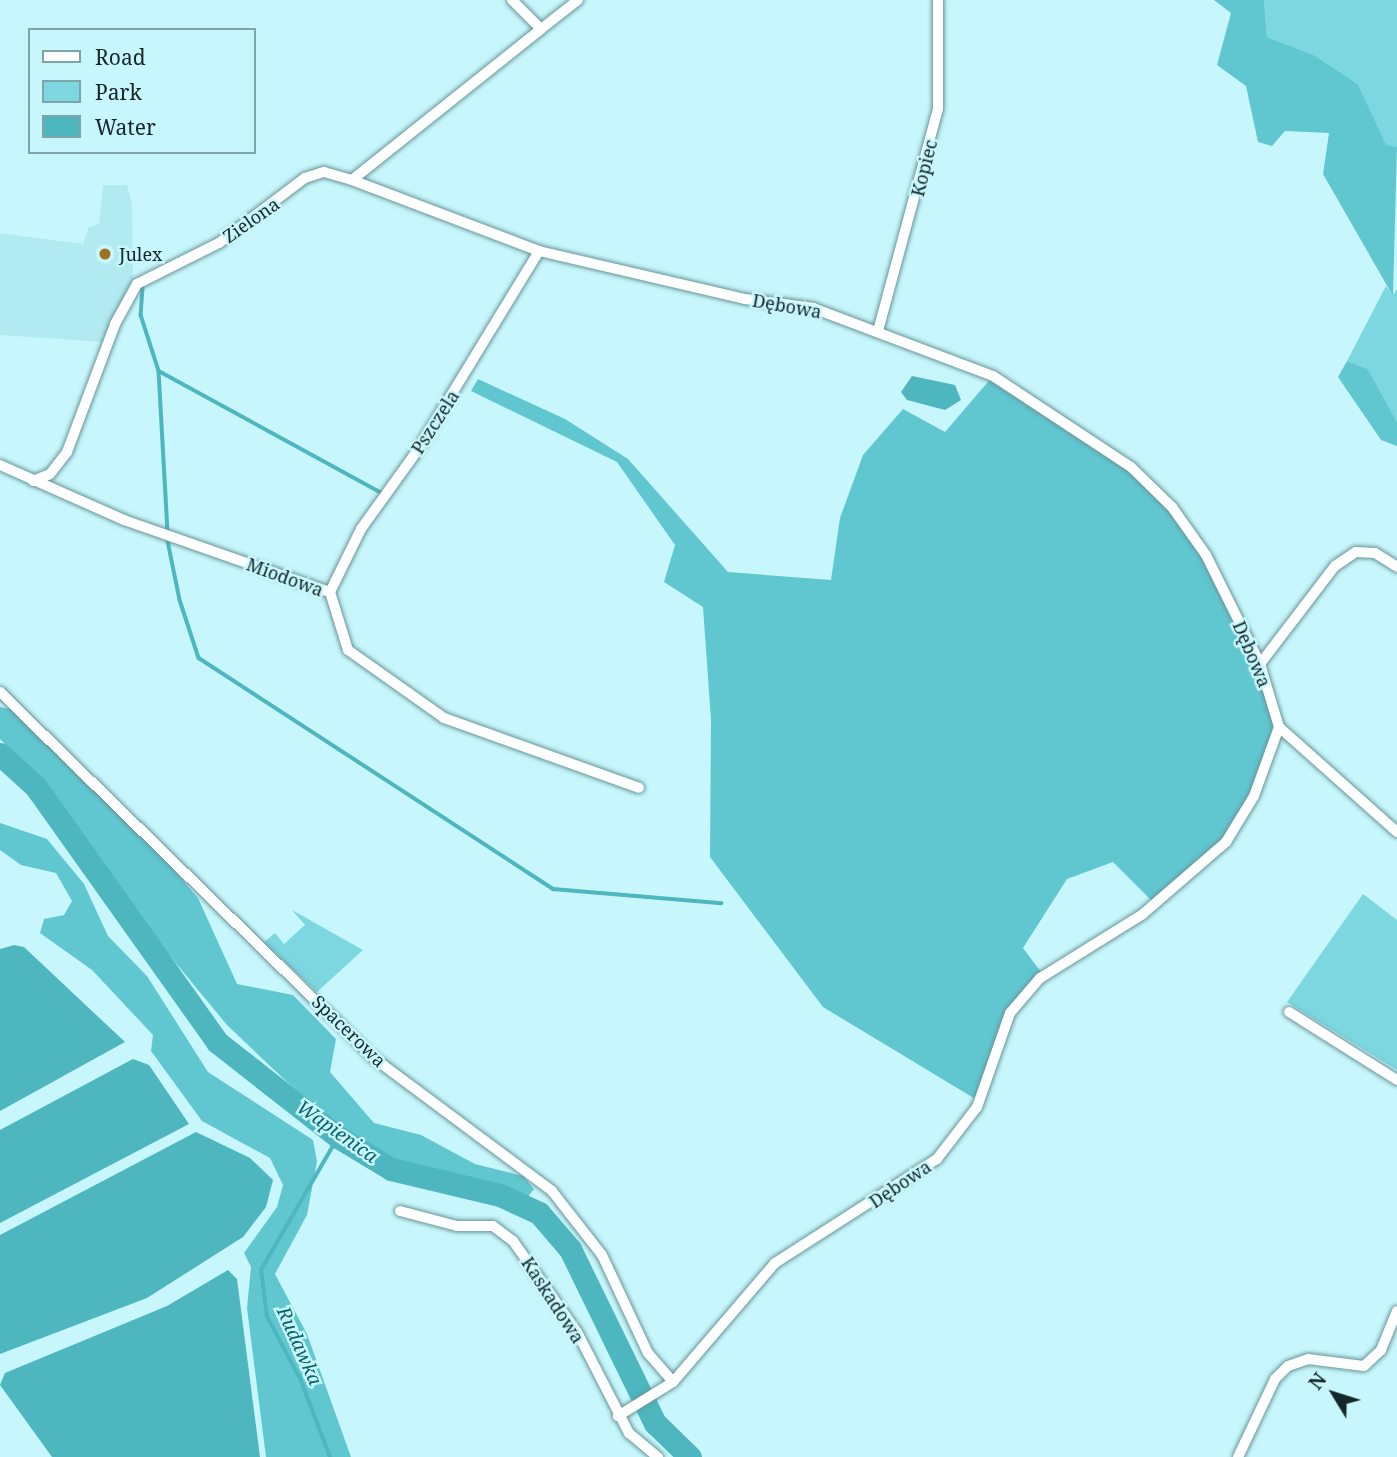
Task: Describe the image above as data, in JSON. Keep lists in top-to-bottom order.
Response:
{
  "streets": {
    "street": [
      "Kopiec",
      "Zielona",
      "Dębowa",
      "Pszczela",
      "Miodowa",
      "Spacerowa",
      "Kaskadowa"
    ]
  },
  "crossings": [
    ["Kopiec", "Dębowa"],
    ["Zielona", "Dębowa"],
    ["Zielona", "Miodowa"],
    ["Dębowa", "Pszczela"],
    ["Dębowa", "Spacerowa"],
    ["Dębowa", "Kaskadowa"],
    ["Pszczela", "Miodowa"]
  ],
  "water": ["Wapienica", "Rudawka"],
  "places": ["Julex"],
  "legend": ["Road", "Park", "Water"],
  "north": "top left"
}
